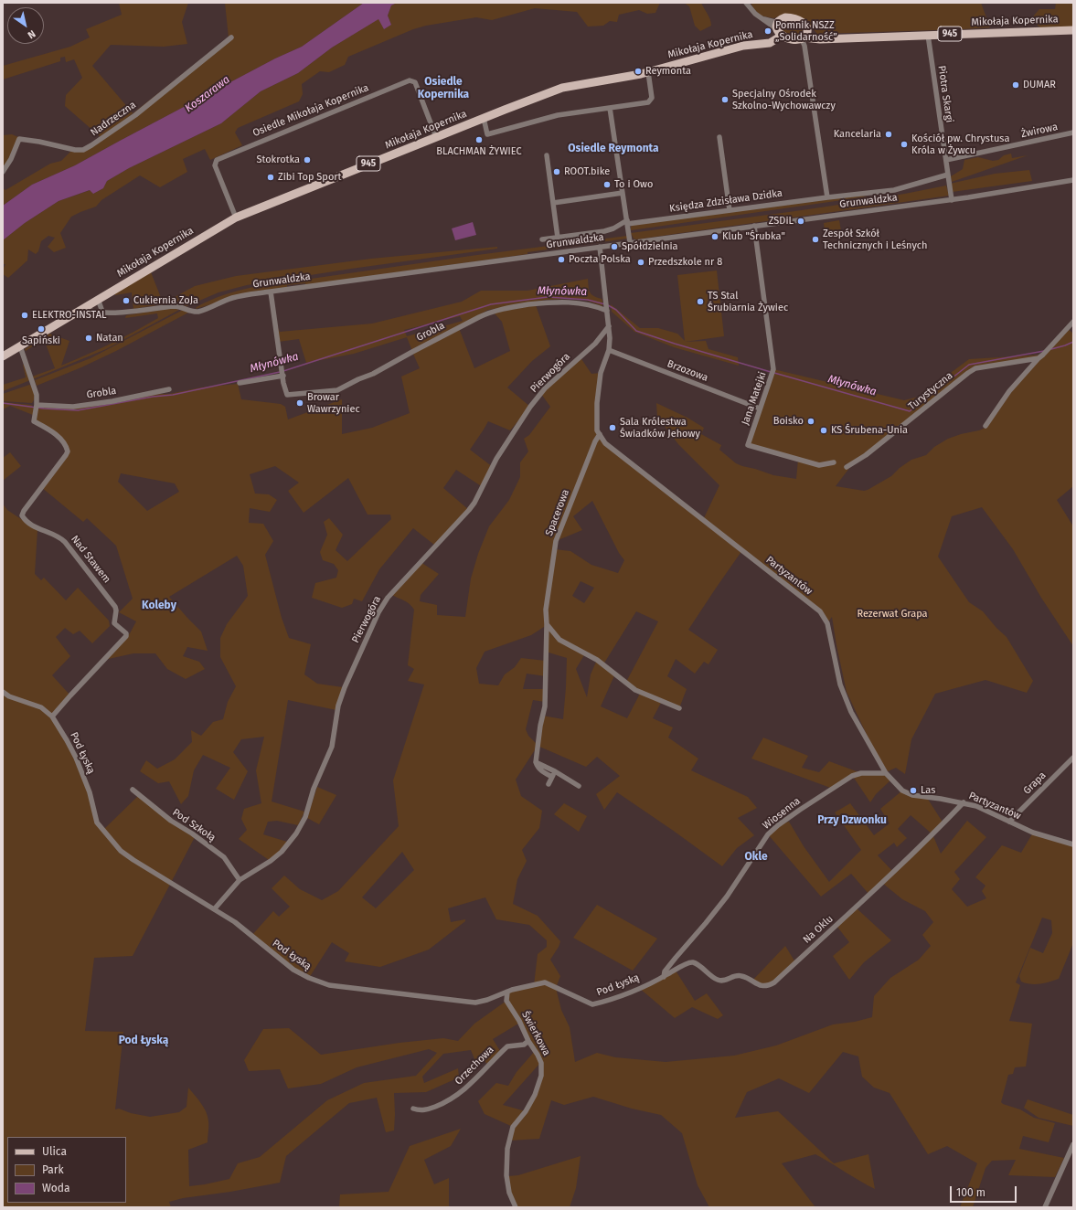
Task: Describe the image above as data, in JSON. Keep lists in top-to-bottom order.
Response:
{
  "streets": {
    "main road": ["Mikołaja Kopernika", "945"],
    "street": [
      "Piotra Skargi",
      "Osiedle Mikołaja Kopernika",
      "Nadrzeczna",
      "Żwirowa",
      "Księdza Zdzisława Dzidka",
      "Grunwaldzka",
      "Grobla",
      "Brzozowa",
      "Pierwogóra",
      "Turystyczna",
      "Jana Matejki",
      "Spacerowa",
      "Nad Stawem",
      "Partyzantów",
      "Pod Łyską",
      "Grapa",
      "Wiosenna",
      "Pod Szkołą",
      "Na Oklu",
      "Świerkowa",
      "Orzechowa"
    ]
  },
  "crossings": [
    ["Mikołaja Kopernika", "945"],
    ["Mikołaja Kopernika", "Piotra Skargi"],
    ["Mikołaja Kopernika", "Osiedle Mikołaja Kopernika"],
    ["Mikołaja Kopernika", "Grunwaldzka"],
    ["Mikołaja Kopernika", "Nad Stawem"],
    ["Piotra Skargi", "Żwirowa"],
    ["Piotra Skargi", "Księdza Zdzisława Dzidka"],
    ["Piotra Skargi", "Grunwaldzka"],
    ["Grunwaldzka", "Grobla"],
    ["Grunwaldzka", "Jana Matejki"],
    ["Grobla", "Nad Stawem"],
    ["Brzozowa", "Jana Matejki"],
    ["Pierwogóra", "Pod Łyską"],
    ["Pierwogóra", "Pod Szkołą"],
    ["Spacerowa", "Partyzantów"],
    ["Nad Stawem", "Pod Łyską"],
    ["Partyzantów", "Grapa"],
    ["Partyzantów", "Wiosenna"],
    ["Partyzantów", "Na Oklu"],
    ["Pod Łyską", "Wiosenna"],
    ["Pod Łyską", "Na Oklu"],
    ["Pod Łyską", "Świerkowa"],
    ["Wiosenna", "Na Oklu"],
    ["Świerkowa", "Orzechowa"]
  ],
  "districts": [
    "Osiedle Kopernika",
    "Osiedle Reymonta",
    "Koleby",
    "Przy Dzwonku",
    "Okle",
    "Pod Łyską"
  ],
  "water": ["Koszarawa", "Młynówka"],
  "parks": ["Rezerwat Grapa"],
  "places": [
    "Pomnik NSZZ „Solidarność”",
    "Reymonta",
    "DUMAR",
    "Specjalny Ośrodek Szkolno-Wychowawczy",
    "Kancelaria",
    "BLACHMAN ŻYWIEC",
    "Kościół pw. Chrystusa Króla w Żywcu",
    "Stokrotka",
    "ROOT.bike",
    "Zibi Top Sport",
    "To i Owo",
    "ZSDiL",
    "Klub \"Śrubka\"",
    "Zespół Szkół Technicznych i Leśnych",
    "Spółdzielnia",
    "Poczta Polska",
    "Przedszkole nr 8",
    "Cukiernia ZoJa",
    "TS Stal Śrubiarnia Żywiec",
    "ELEKTRO-INSTAL",
    "Sapiński",
    "Natan",
    "Browar Wawrzyniec",
    "Boisko",
    "Sala Królestwa Świadków Jehowy",
    "KS Śrubena-Unia",
    "Las"
  ],
  "legend": ["Ulica", "Park", "Woda"],
  "scale_bar": "100 m",
  "north": "bottom right"
}
